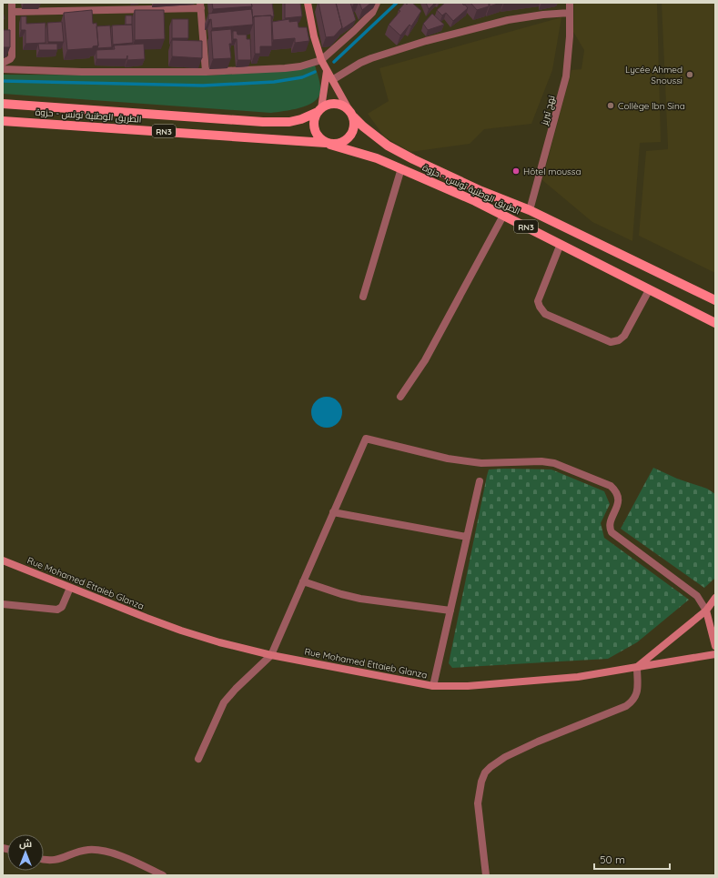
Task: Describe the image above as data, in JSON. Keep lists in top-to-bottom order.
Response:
{
  "streets": {
    "main road": ["الطريق الوطنية تونس - حزوة", "RN3"],
    "street": ["نهج تبريز", "Rue Mohamed Ettaieb Glanza"]
  },
  "crossings": [
    ["نهج تبريز", "الطريق الوطنية تونس - حزوة"],
    ["الطريق الوطنية تونس - حزوة", "RN3"]
  ],
  "places": ["Lycée Ahmed Snoussi", "Collège Ibn Sina", "Hôtel moussa"],
  "scale_bar": "50 m",
  "north": "top"
}
